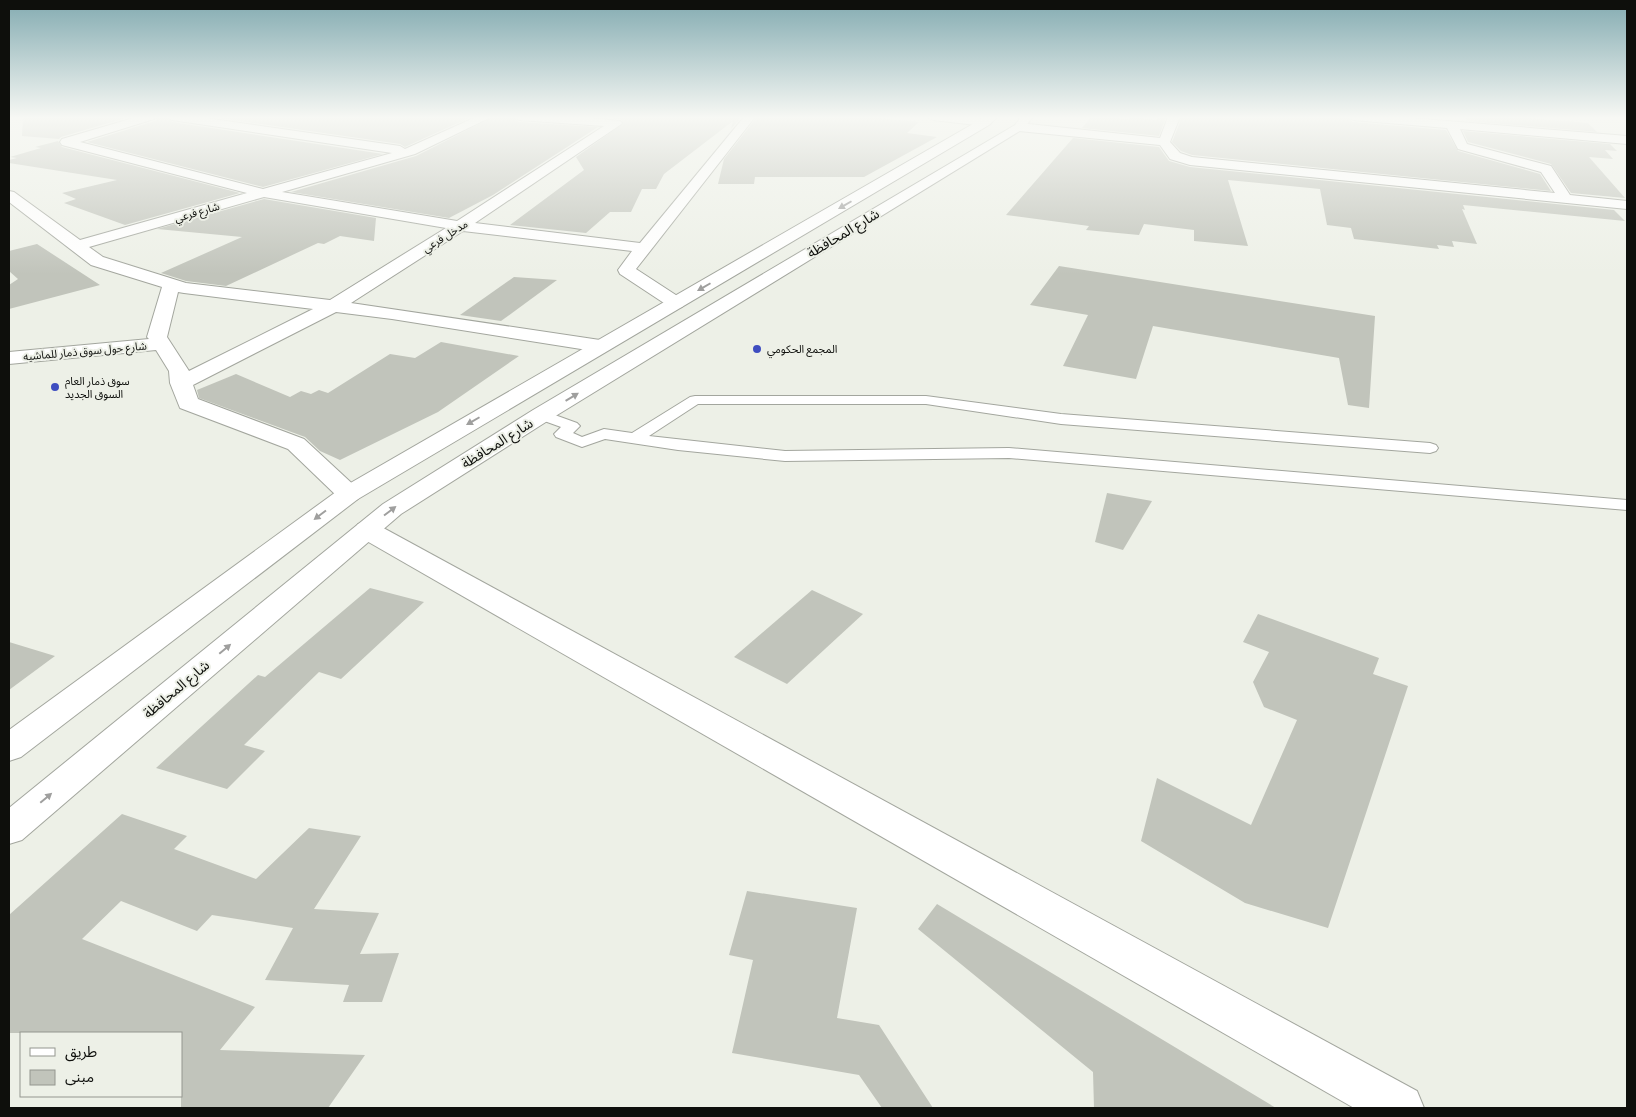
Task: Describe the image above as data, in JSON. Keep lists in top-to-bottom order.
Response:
{
  "streets": {
    "street": [
      "شارع فرعي",
      "شارع المحافظة",
      "مدخل فرعي",
      "شارع حول سوق ذمار للماشيه"
    ]
  },
  "places": ["المجمع الحكومي", "سوق ذمار العام السوق الجديد"],
  "legend": ["طريق", "مبنى"]
}
